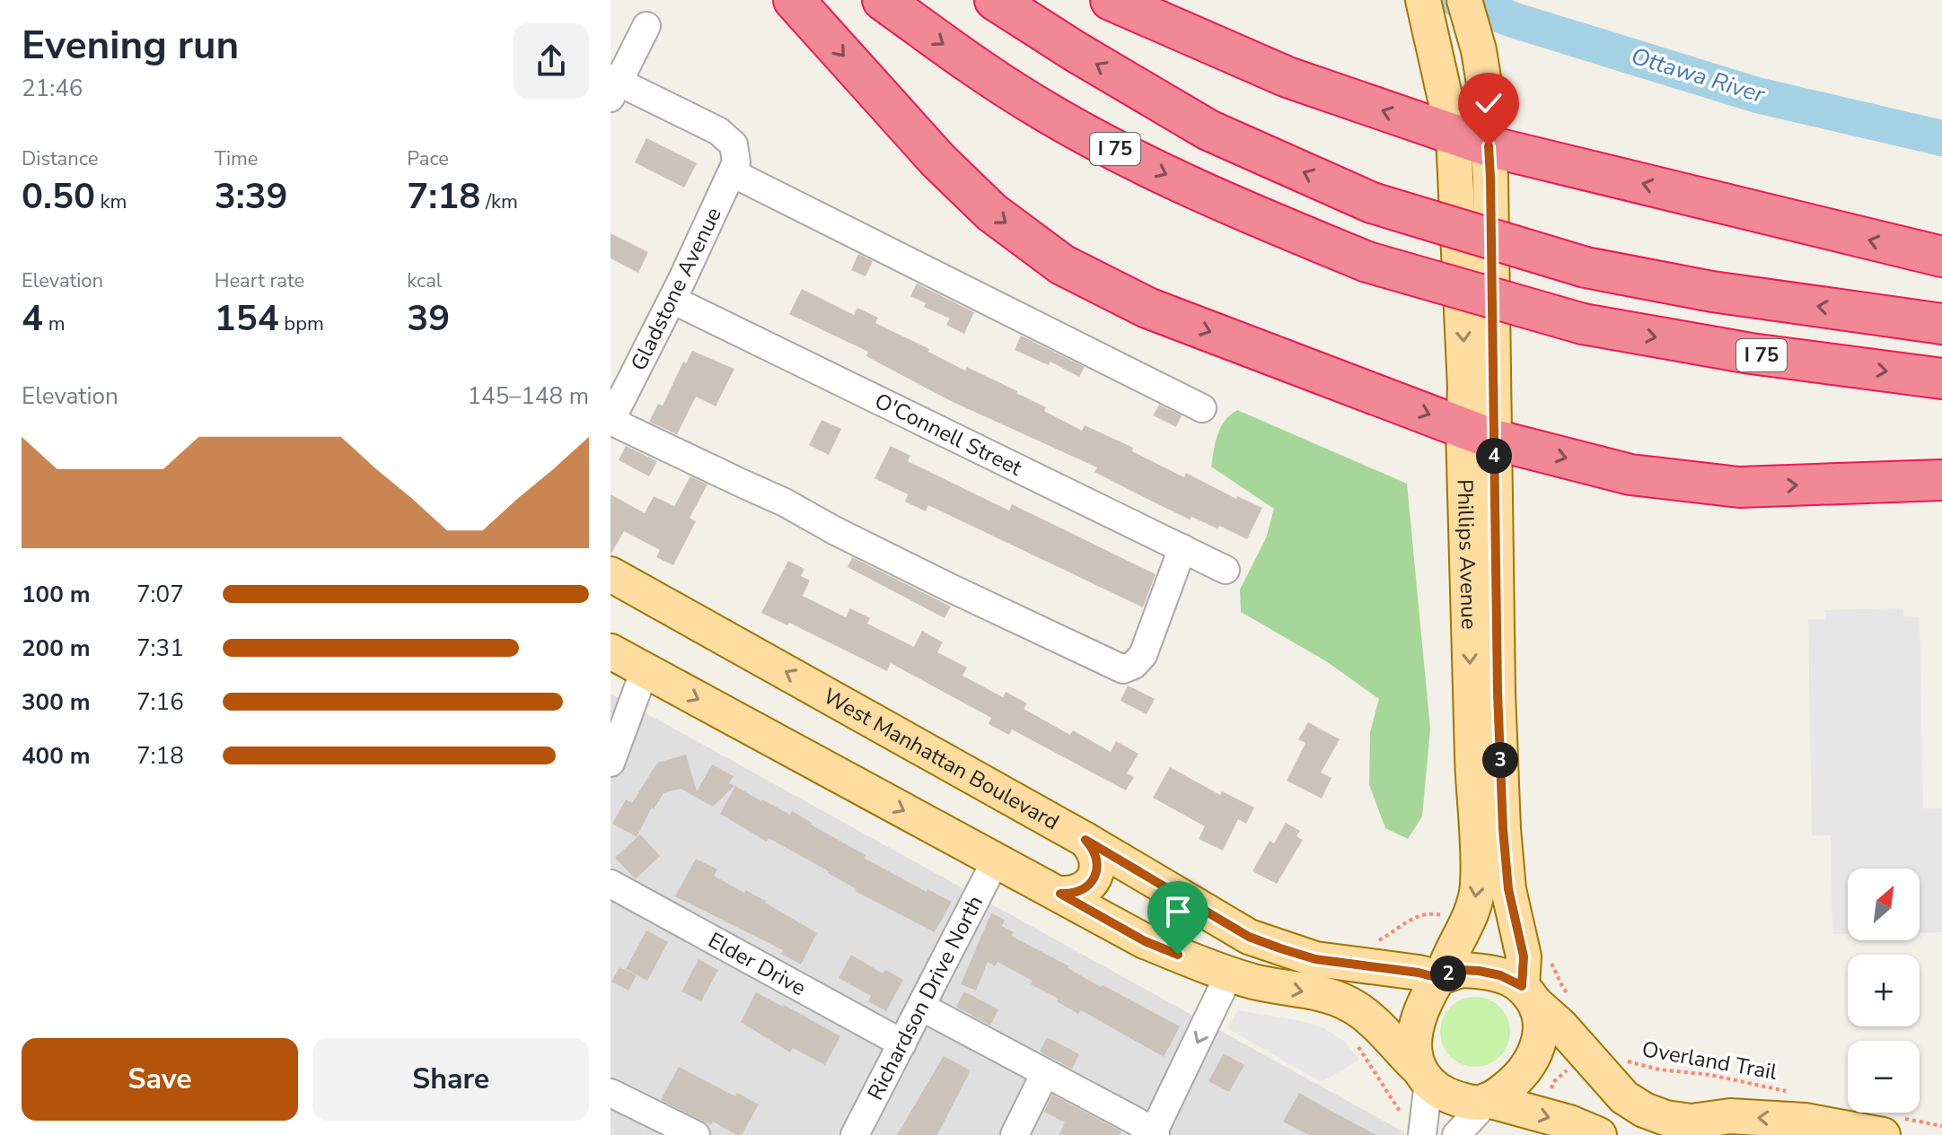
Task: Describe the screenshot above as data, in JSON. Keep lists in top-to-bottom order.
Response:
{
  "streets": {
    "highway": ["I 75"],
    "main road": ["Phillips Avenue", "West Manhattan Boulevard"],
    "street": [
      "Gladstone Avenue",
      "O'Connell Street",
      "Elder Drive",
      "Richardson Drive North"
    ],
    "path": ["Overland Trail"]
  },
  "crossings": [
    ["Gladstone Avenue", "O'Connell Street"],
    ["Phillips Avenue", "West Manhattan Boulevard"],
    ["Elder Drive", "Richardson Drive North"]
  ],
  "water": ["Ottawa River"],
  "north": "top right",
  "page": {
    "heading": ["Evening run", "21:46"],
    "stats": [
      ["Distance", "0.50 km"],
      ["Time", "3:39"],
      ["Pace", "7:18 /km"],
      ["Elevation", "4 m"],
      ["Heart rate", "154 bpm"],
      ["kcal", "39"]
    ],
    "chart": ["Elevation", "145–148 m"],
    "pins": ["4", "3", "2"],
    "list": [
      {
        "name": "100 m",
        "note": "7:07"
      },
      {
        "name": "200 m",
        "note": "7:31"
      },
      {
        "name": "300 m",
        "note": "7:16"
      },
      {
        "name": "400 m",
        "note": "7:18"
      }
    ],
    "map_buttons": ["+", "−"],
    "buttons": ["Save", "Share"]
  }
}
